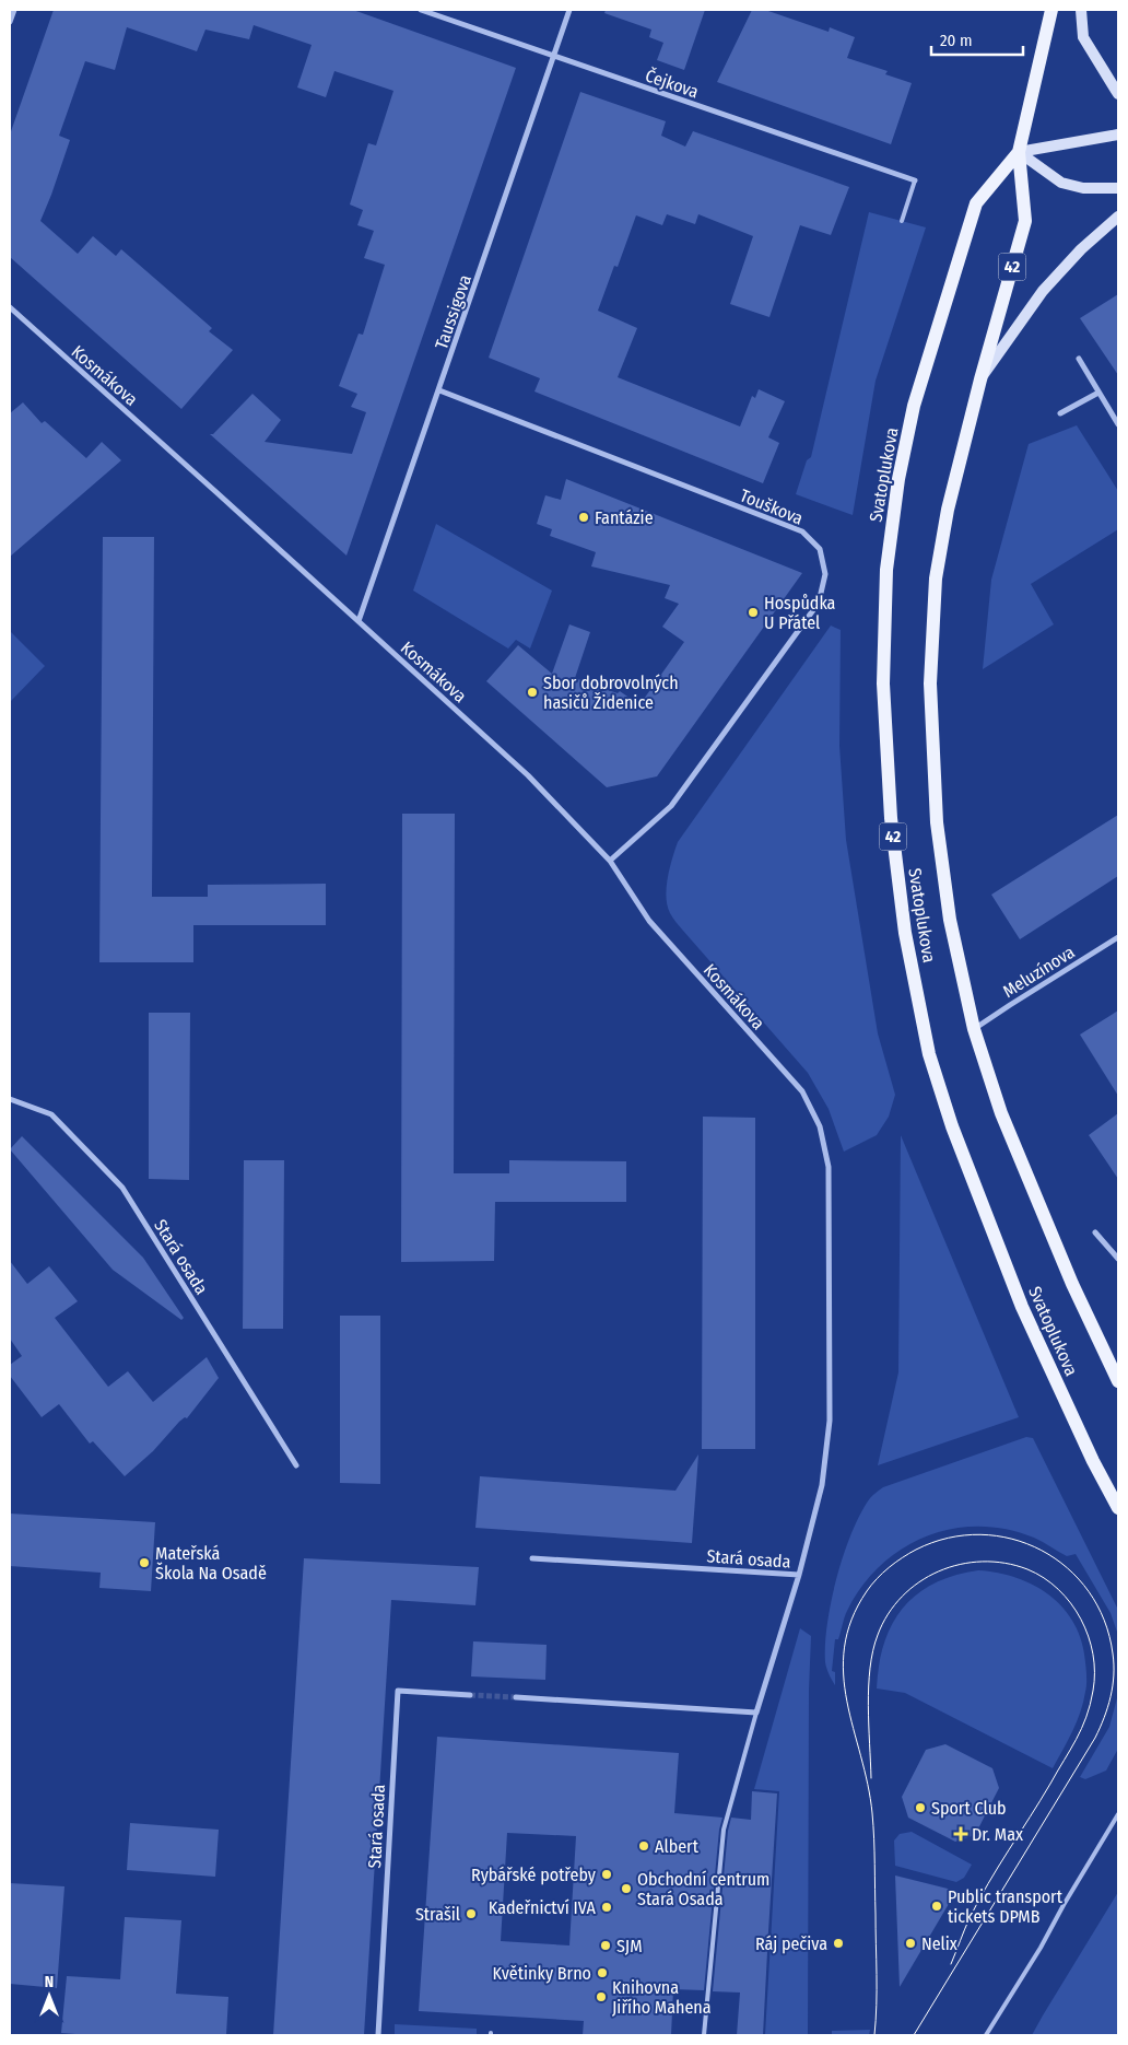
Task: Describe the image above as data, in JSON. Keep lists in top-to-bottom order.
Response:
{
  "streets": {
    "main road": ["42", "Svatoplukova"],
    "street": [
      "Čejkova",
      "Taussigova",
      "Kosmákova",
      "Touškova",
      "Meluzínova",
      "Stará osada"
    ]
  },
  "crossings": [
    ["Čejkova", "Taussigova"],
    ["Taussigova", "Kosmákova"],
    ["Taussigova", "Touškova"],
    ["Kosmákova", "Touškova"],
    ["Kosmákova", "Stará osada"],
    ["Svatoplukova", "Meluzínova"]
  ],
  "places": {
    "other": [
      "Fantázie",
      "Hospůdka U Přátel",
      "Sbor dobrovolných hasičů Židenice",
      "Mateřská Škola Na Osadě",
      "Sport Club",
      "Albert",
      "Rybářské potřeby",
      "Obchodní centrum Stará Osada",
      "Public transport tickets DPMB",
      "Kadeřnictví IVA",
      "Strašil",
      "Ráj pečiva",
      "Nelix",
      "SJM",
      "Květinky Brno",
      "Knihovna Jiřího Mahena"
    ],
    "health": ["Dr. Max"]
  },
  "scale_bar": "20 m",
  "north": "top"
}
